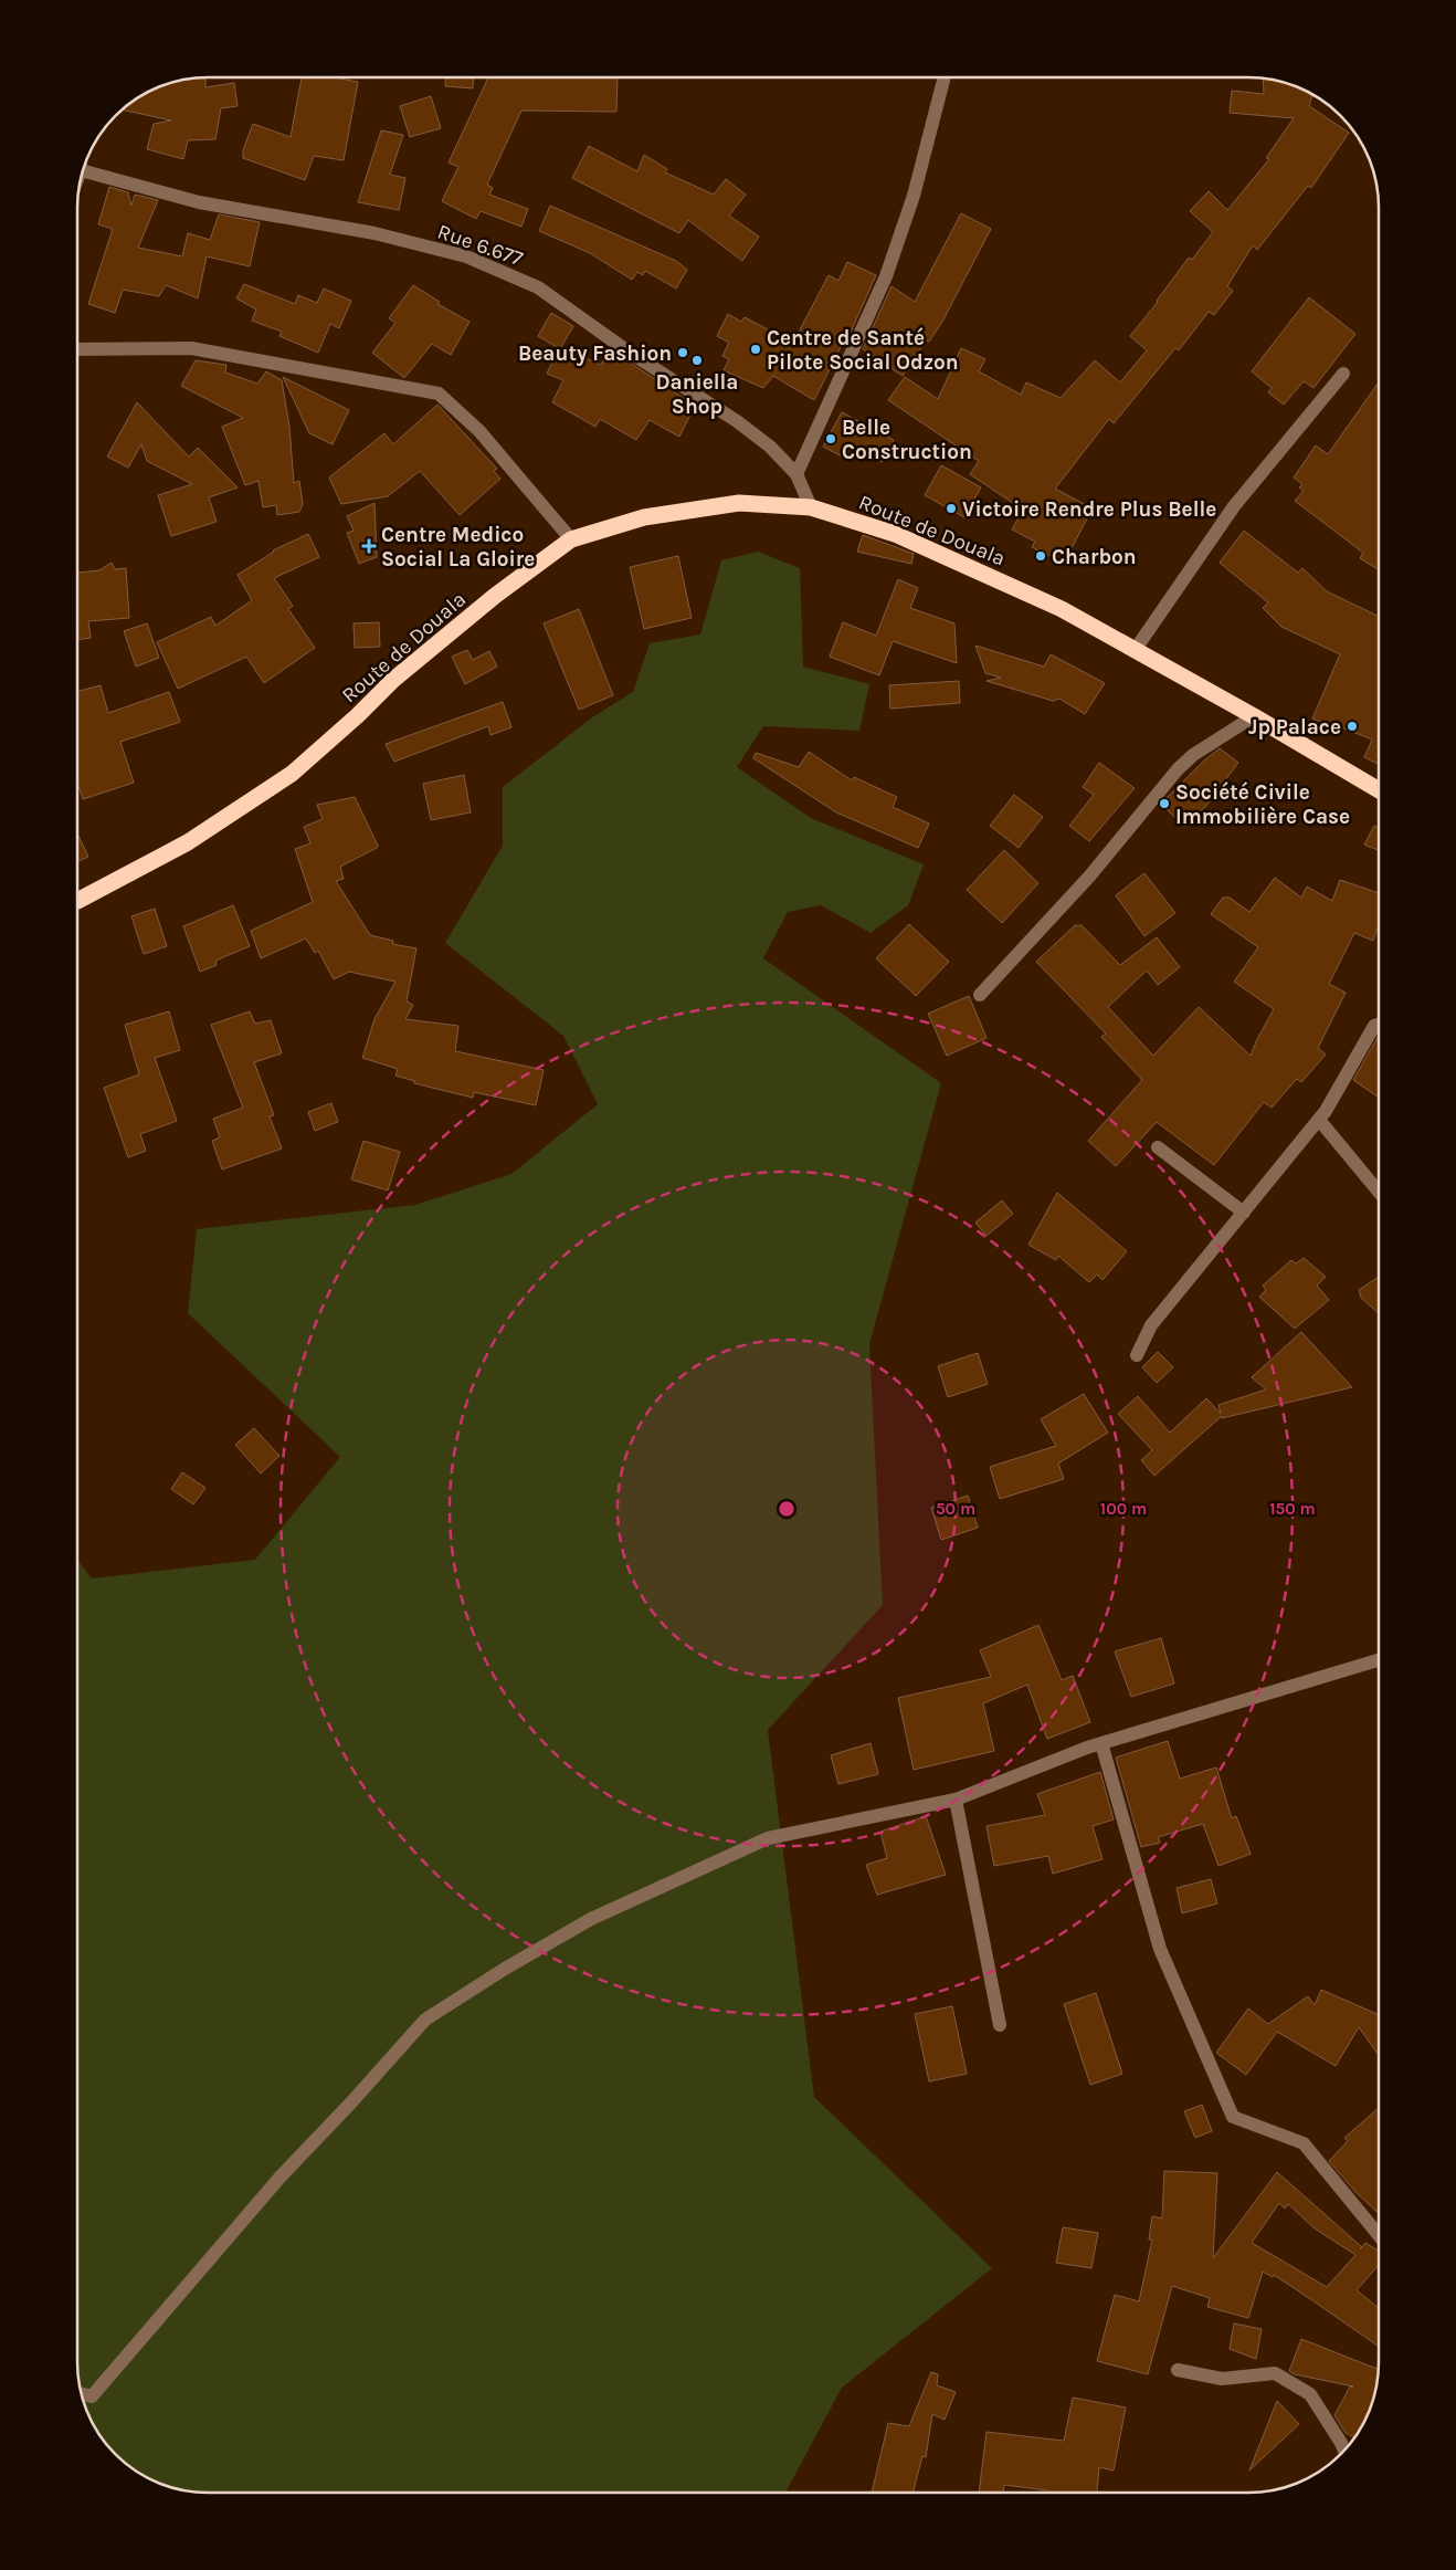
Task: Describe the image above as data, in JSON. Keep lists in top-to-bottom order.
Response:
{
  "streets": {
    "highway": ["Route de Douala"],
    "street": ["Rue 6.677"]
  },
  "crossings": [
    ["Rue 6.677", "Route de Douala"]
  ],
  "places": {
    "other": [
      "Centre de Santé Pilote Social Odzon",
      "Beauty Fashion",
      "Daniella Shop",
      "Belle Construction",
      "Victoire Rendre Plus Belle",
      "Charbon",
      "Jp Palace",
      "Société Civile Immobilière Case"
    ],
    "health": ["Centre Medico Social La Gloire"]
  },
  "rings": ["50 m", "100 m", "150 m"]
}
